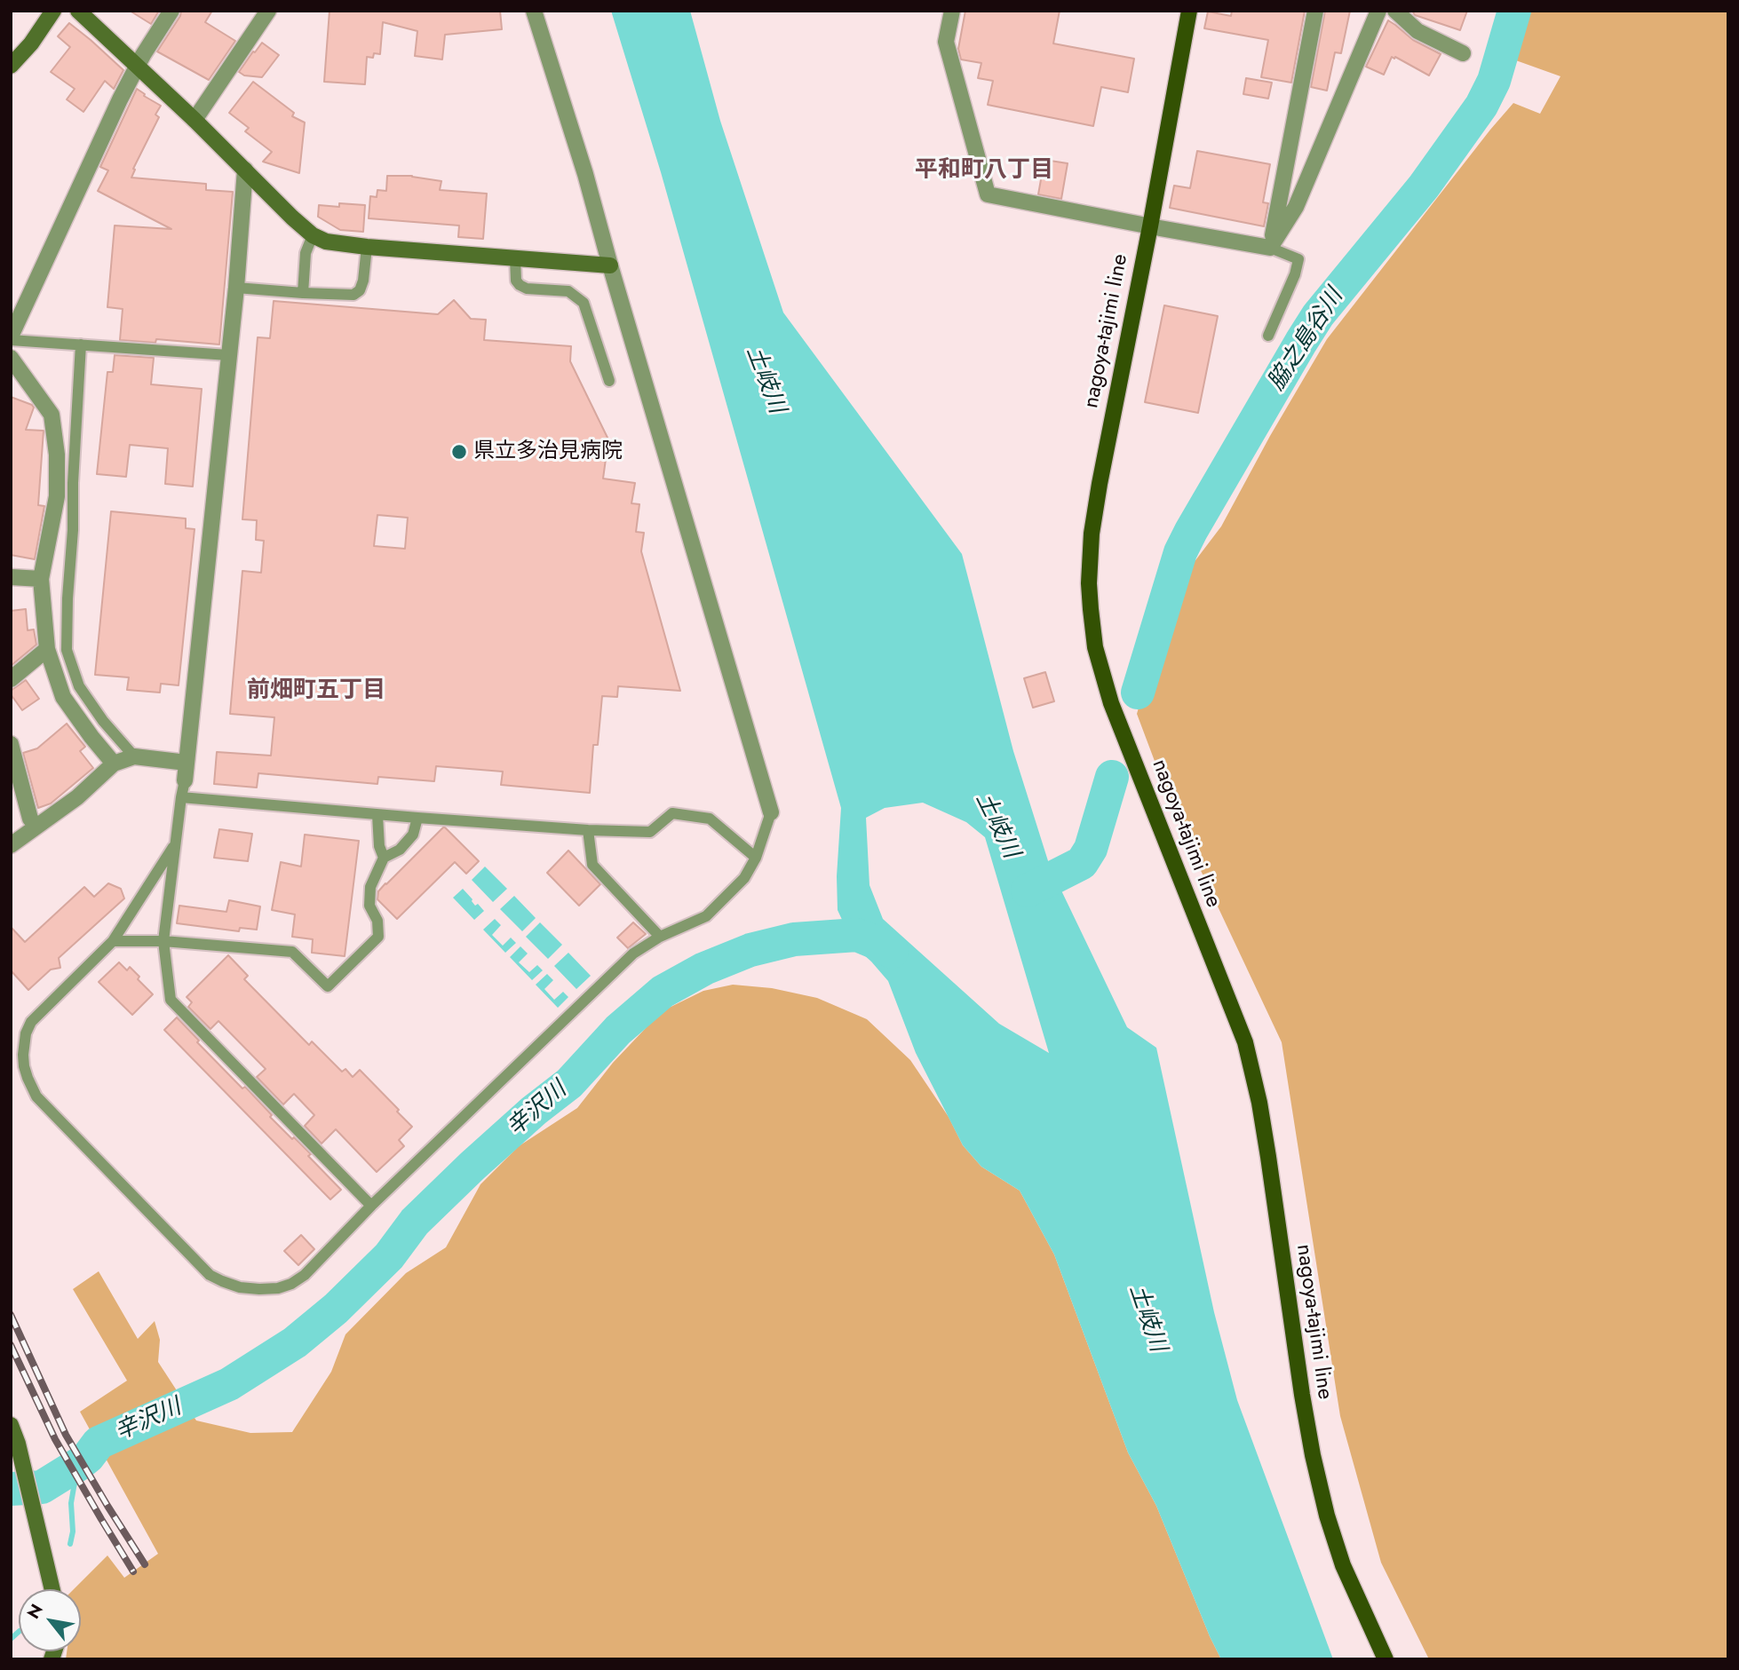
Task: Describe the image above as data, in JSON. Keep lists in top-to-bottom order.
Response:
{
  "streets": {
    "main road": ["nagoya-tajimi line"]
  },
  "districts": ["平和町八丁目", "前畑町五丁目"],
  "water": ["脇之島谷川", "土岐川", "辛沢川"],
  "places": ["県立多治見病院"],
  "north": "top left"
}
